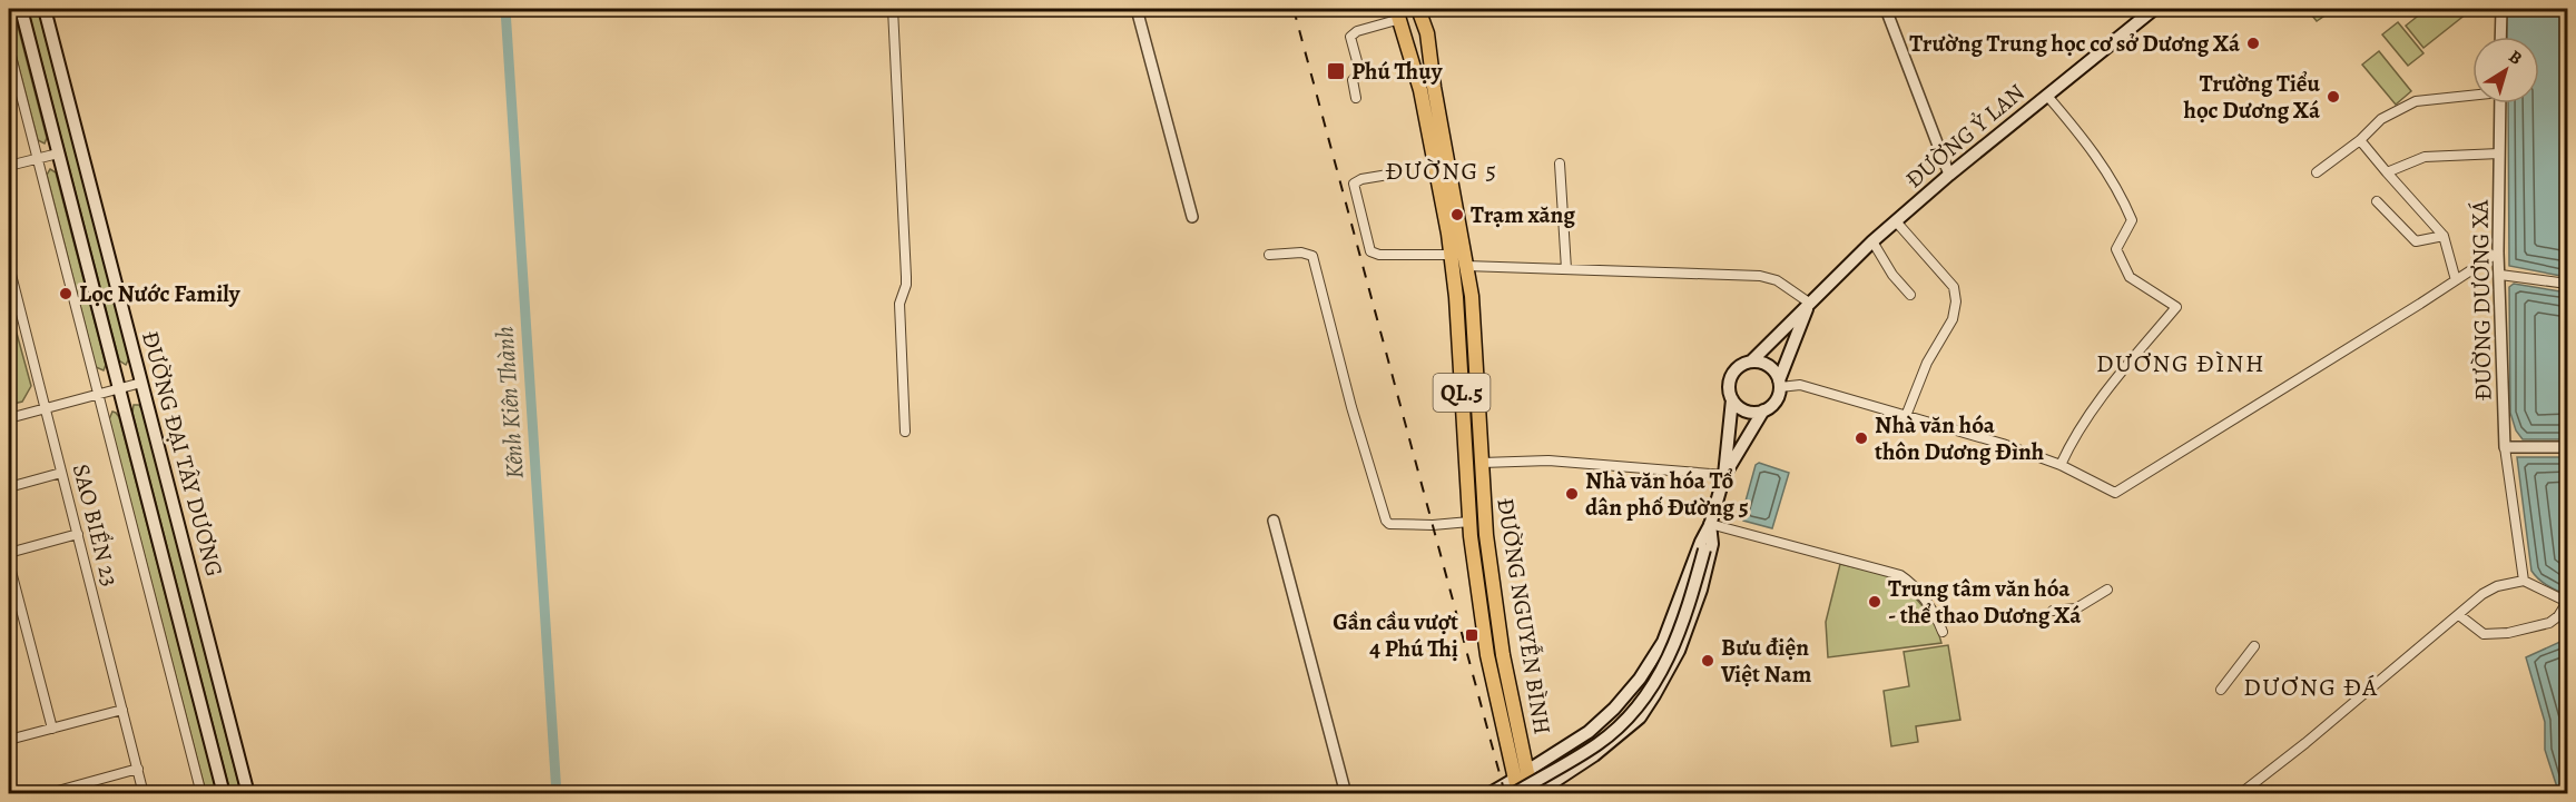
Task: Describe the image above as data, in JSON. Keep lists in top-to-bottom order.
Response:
{
  "streets": {
    "highway": ["QL.5", "ĐƯỜNG NGUYỄN BÌNH"],
    "main road": ["ĐƯỜNG Ỷ LAN", "ĐƯỜNG ĐẠI TÂY DƯƠNG"],
    "street": ["ĐƯỜNG DƯƠNG XÁ", "SAO BIỂN 23"]
  },
  "districts": ["ĐƯỜNG 5", "DƯƠNG ĐÌNH", "DƯƠNG ĐÁ"],
  "water": ["Kênh Kiên Thành"],
  "places": {
    "other": [
      "Trường Trung học cơ sở Dương Xá",
      "Trường Tiểu học Dương Xá",
      "Trạm xăng",
      "Lọc Nước Family",
      "Nhà văn hóa thôn Dương Đình",
      "Nhà văn hóa Tổ dân phố Đường 5",
      "Trung tâm văn hóa - thể thao Dương Xá",
      "Bưu điện Việt Nam"
    ],
    "transit": ["Phú Thụy", "Gần cầu vượt 4 Phú Thị"]
  },
  "north": "top right"
}
